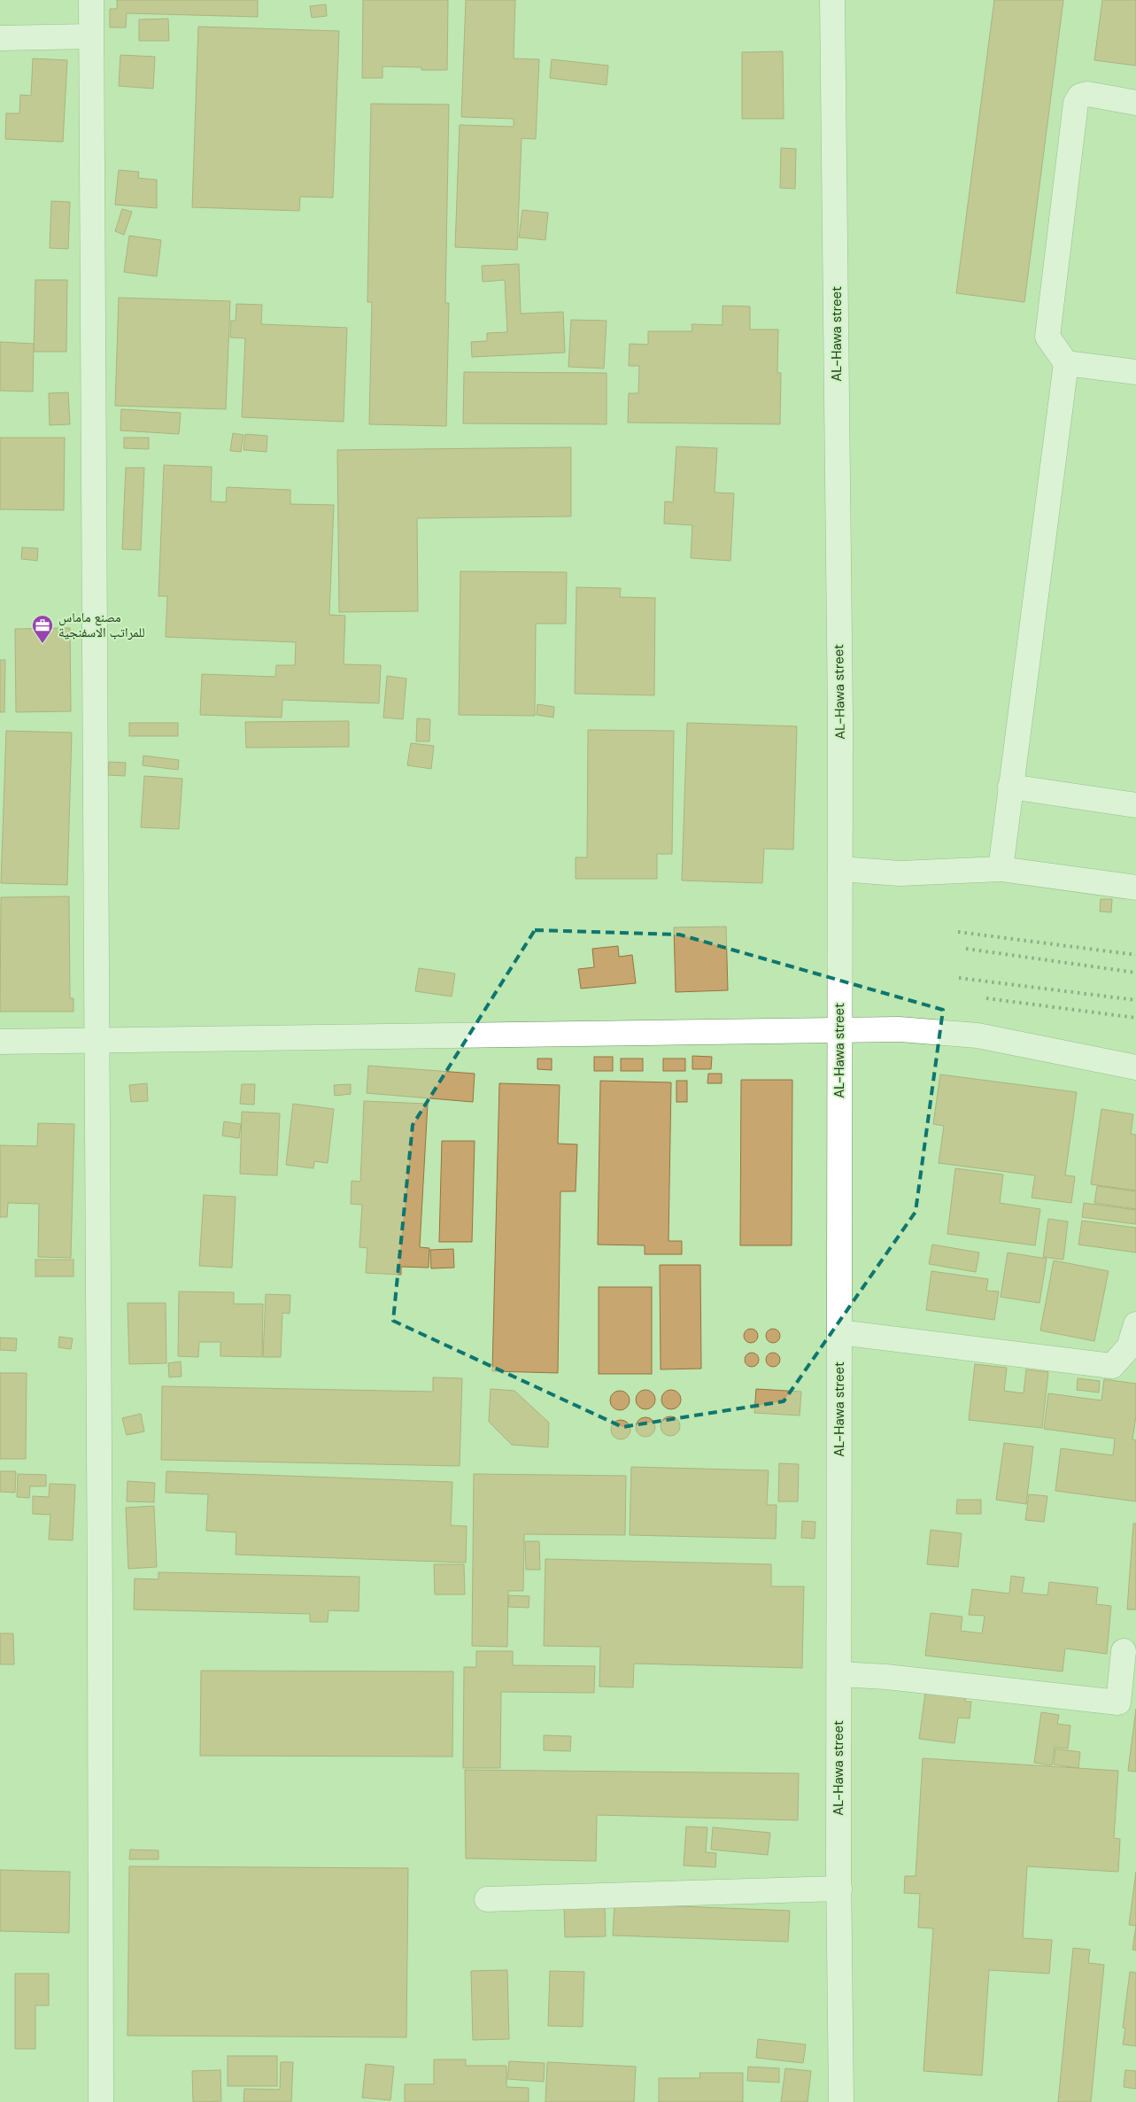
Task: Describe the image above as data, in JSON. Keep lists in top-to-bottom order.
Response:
{
  "streets": {
    "street": ["AL-Hawa street"]
  },
  "places": {
    "office": ["مصنع ماماس للمراتب الاسفنجية"]
  }
}
